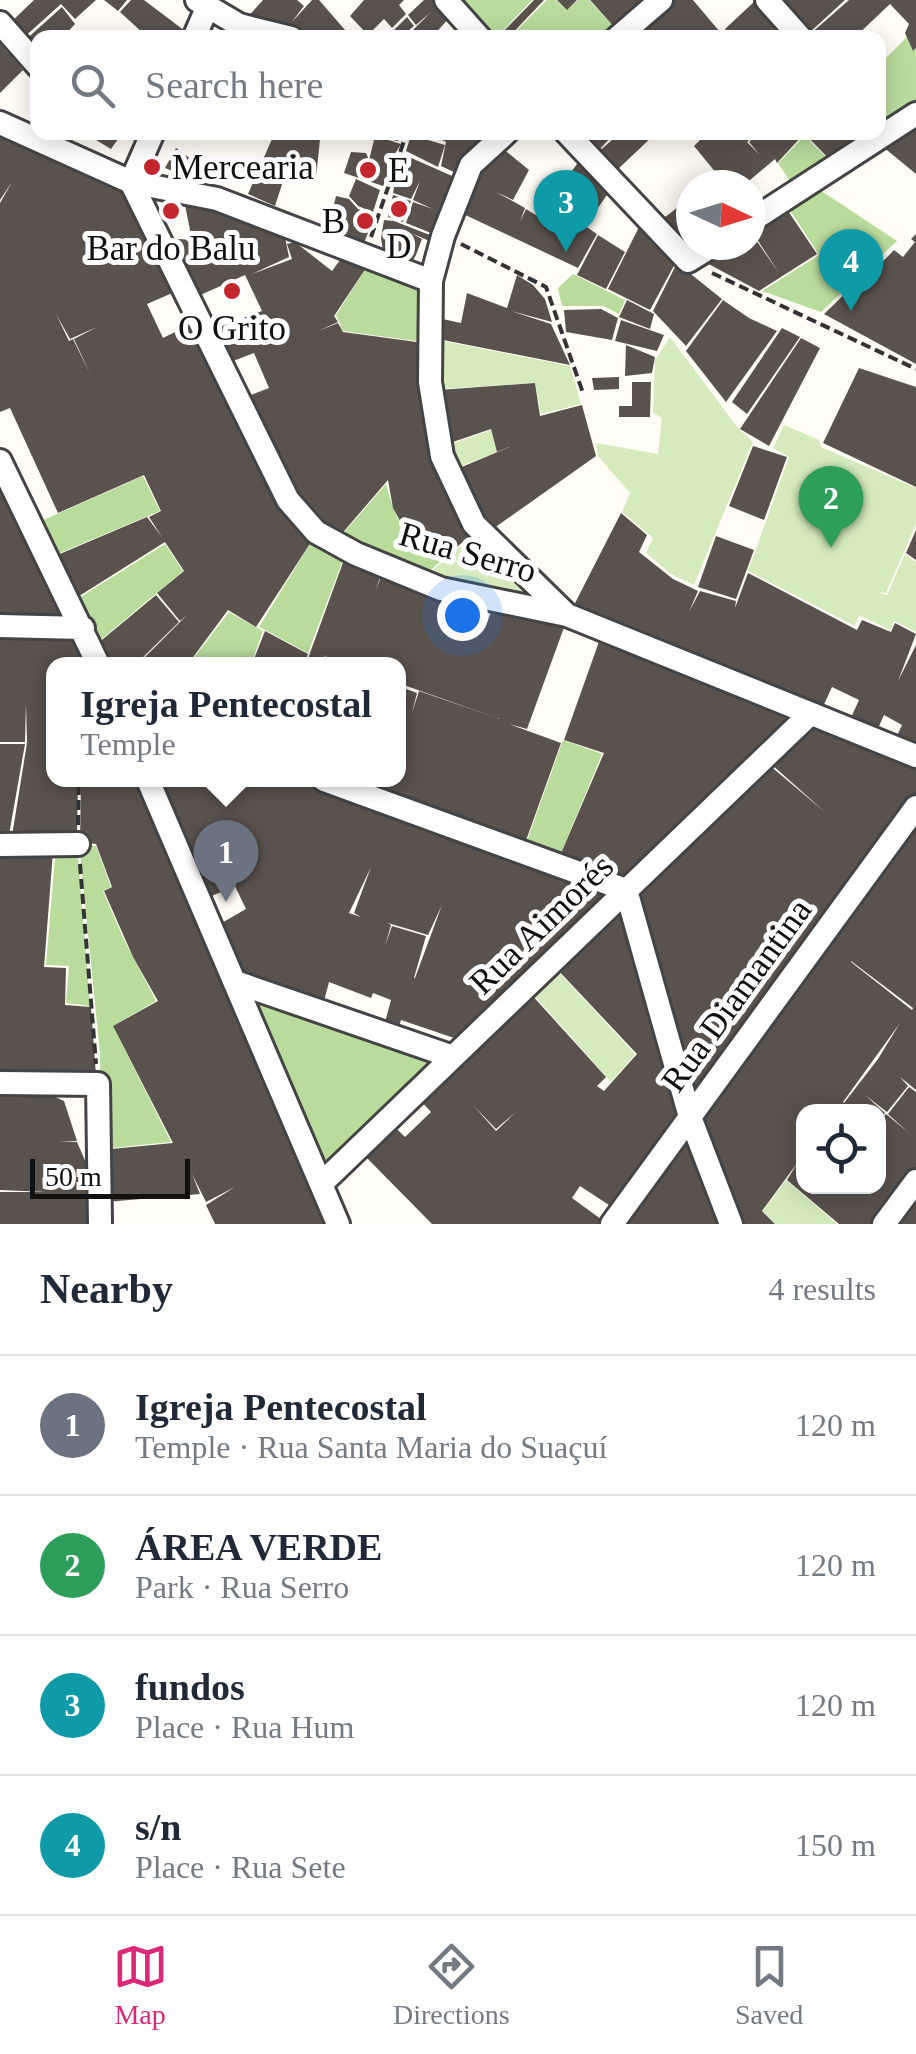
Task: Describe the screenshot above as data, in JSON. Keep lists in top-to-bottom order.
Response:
{
  "streets": {
    "street": ["Rua Serro", "Rua Aimorés", "Rua Diamantina"]
  },
  "crossings": [
    ["Rua Serro", "Rua Aimorés"]
  ],
  "places": [
    "Mercearia",
    "E",
    "D",
    "Bar do Balu",
    "B",
    "O Grito"
  ],
  "scale_bar": "50 m",
  "north": "right",
  "page": {
    "search": "Search here",
    "pins": [
      "3",
      "4",
      "2",
      "1"
    ],
    "popup": ["Igreja Pentecostal", "Temple"],
    "scale": "50 m",
    "heading": ["Nearby", "4 results"],
    "list": [
      {
        "mark": "1",
        "name": "Igreja Pentecostal",
        "note": "Temple · Rua Santa Maria do Suaçuí",
        "value": "120 m"
      },
      {
        "mark": "2",
        "name": "ÁREA VERDE",
        "note": "Park · Rua Serro",
        "value": "120 m"
      },
      {
        "mark": "3",
        "name": "fundos",
        "note": "Place · Rua Hum",
        "value": "120 m"
      },
      {
        "mark": "4",
        "name": "s/n",
        "note": "Place · Rua Sete",
        "value": "150 m"
      }
    ],
    "nav": ["Map", "Directions", "Saved"]
  }
}
